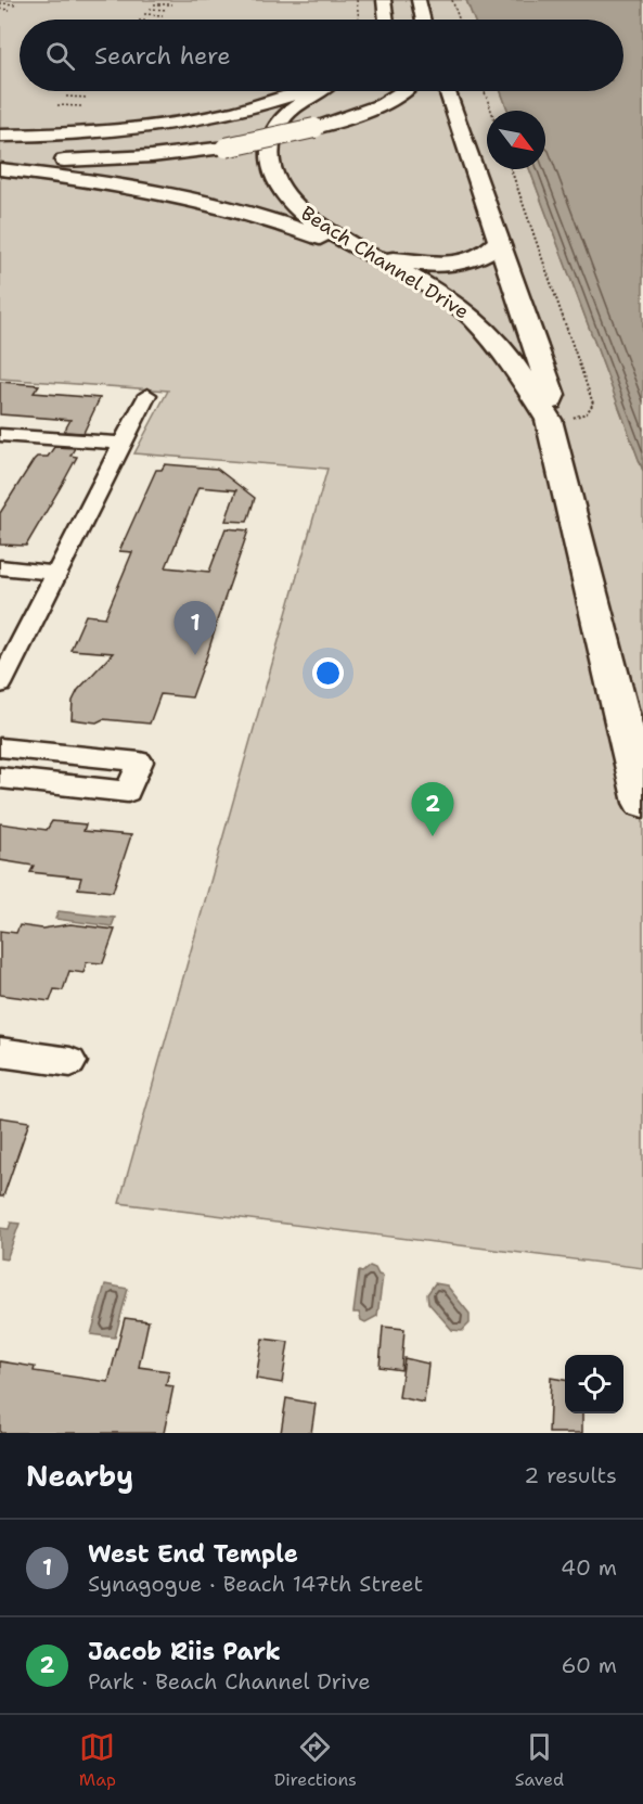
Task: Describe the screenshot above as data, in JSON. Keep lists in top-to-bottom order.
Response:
{
  "streets": {
    "main road": ["Beach Channel Drive"]
  },
  "north": "bottom right",
  "page": {
    "search": "Search here",
    "pins": ["1", "2"],
    "heading": ["Nearby", "2 results"],
    "list": [
      {
        "mark": "1",
        "name": "West End Temple",
        "note": "Synagogue · Beach 147th Street",
        "value": "40 m"
      },
      {
        "mark": "2",
        "name": "Jacob Riis Park",
        "note": "Park · Beach Channel Drive",
        "value": "60 m"
      }
    ],
    "nav": ["Map", "Directions", "Saved"]
  }
}
